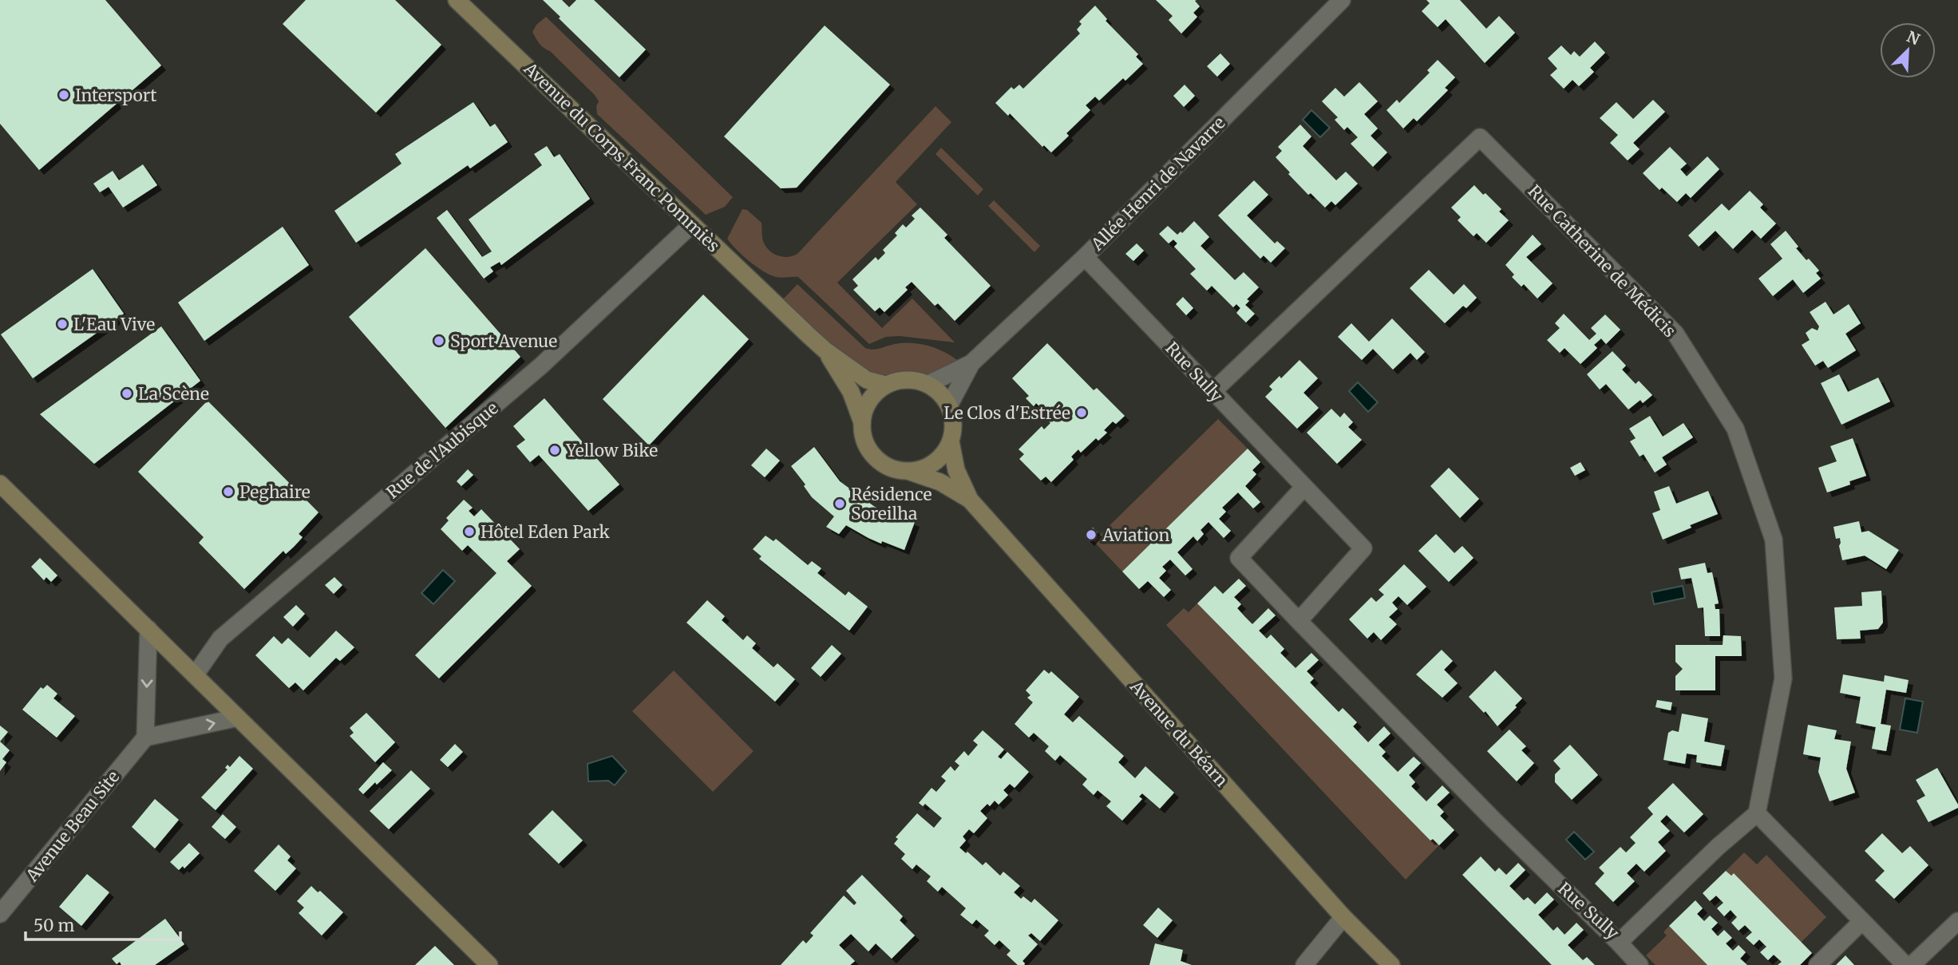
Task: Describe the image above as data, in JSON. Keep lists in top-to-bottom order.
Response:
{
  "streets": {
    "street": [
      "Avenue du Corps Franc Pommiès",
      "Allée Henri de Navarre",
      "Rue Catherine de Médicis",
      "Rue Sully",
      "Rue de l'Aubisque",
      "Avenue du Béarn",
      "Avenue Beau Site"
    ]
  },
  "crossings": [
    ["Avenue du Corps Franc Pommiès", "Rue de l'Aubisque"],
    ["Allée Henri de Navarre", "Rue Sully"],
    ["Allée Henri de Navarre", "Avenue du Béarn"],
    ["Rue Catherine de Médicis", "Rue Sully"]
  ],
  "places": [
    "Intersport",
    "L'Eau Vive",
    "Sport Avenue",
    "La Scène",
    "Le Clos d'Estrée",
    "Yellow Bike",
    "Peghaire",
    "Résidence Soreilha",
    "Hôtel Eden Park",
    "Aviation"
  ],
  "scale_bar": "50 m",
  "north": "top right"
}
